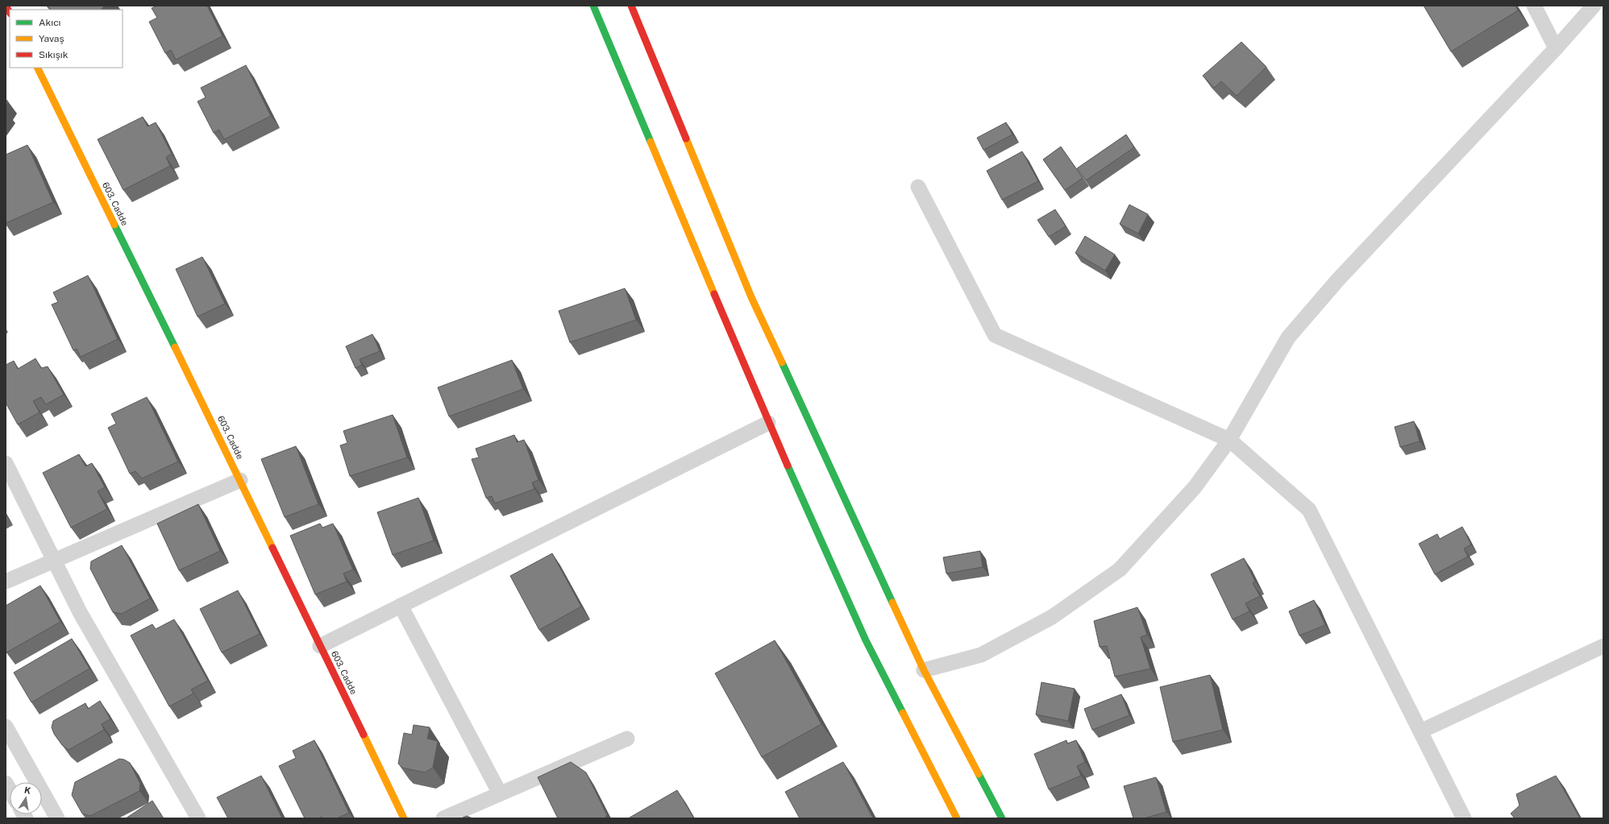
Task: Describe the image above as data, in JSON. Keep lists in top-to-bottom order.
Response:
{
  "streets": {
    "main road": ["603. Cadde"]
  },
  "legend": ["Akıcı", "Yavaş", "Sıkışık"],
  "north": "top"
}
